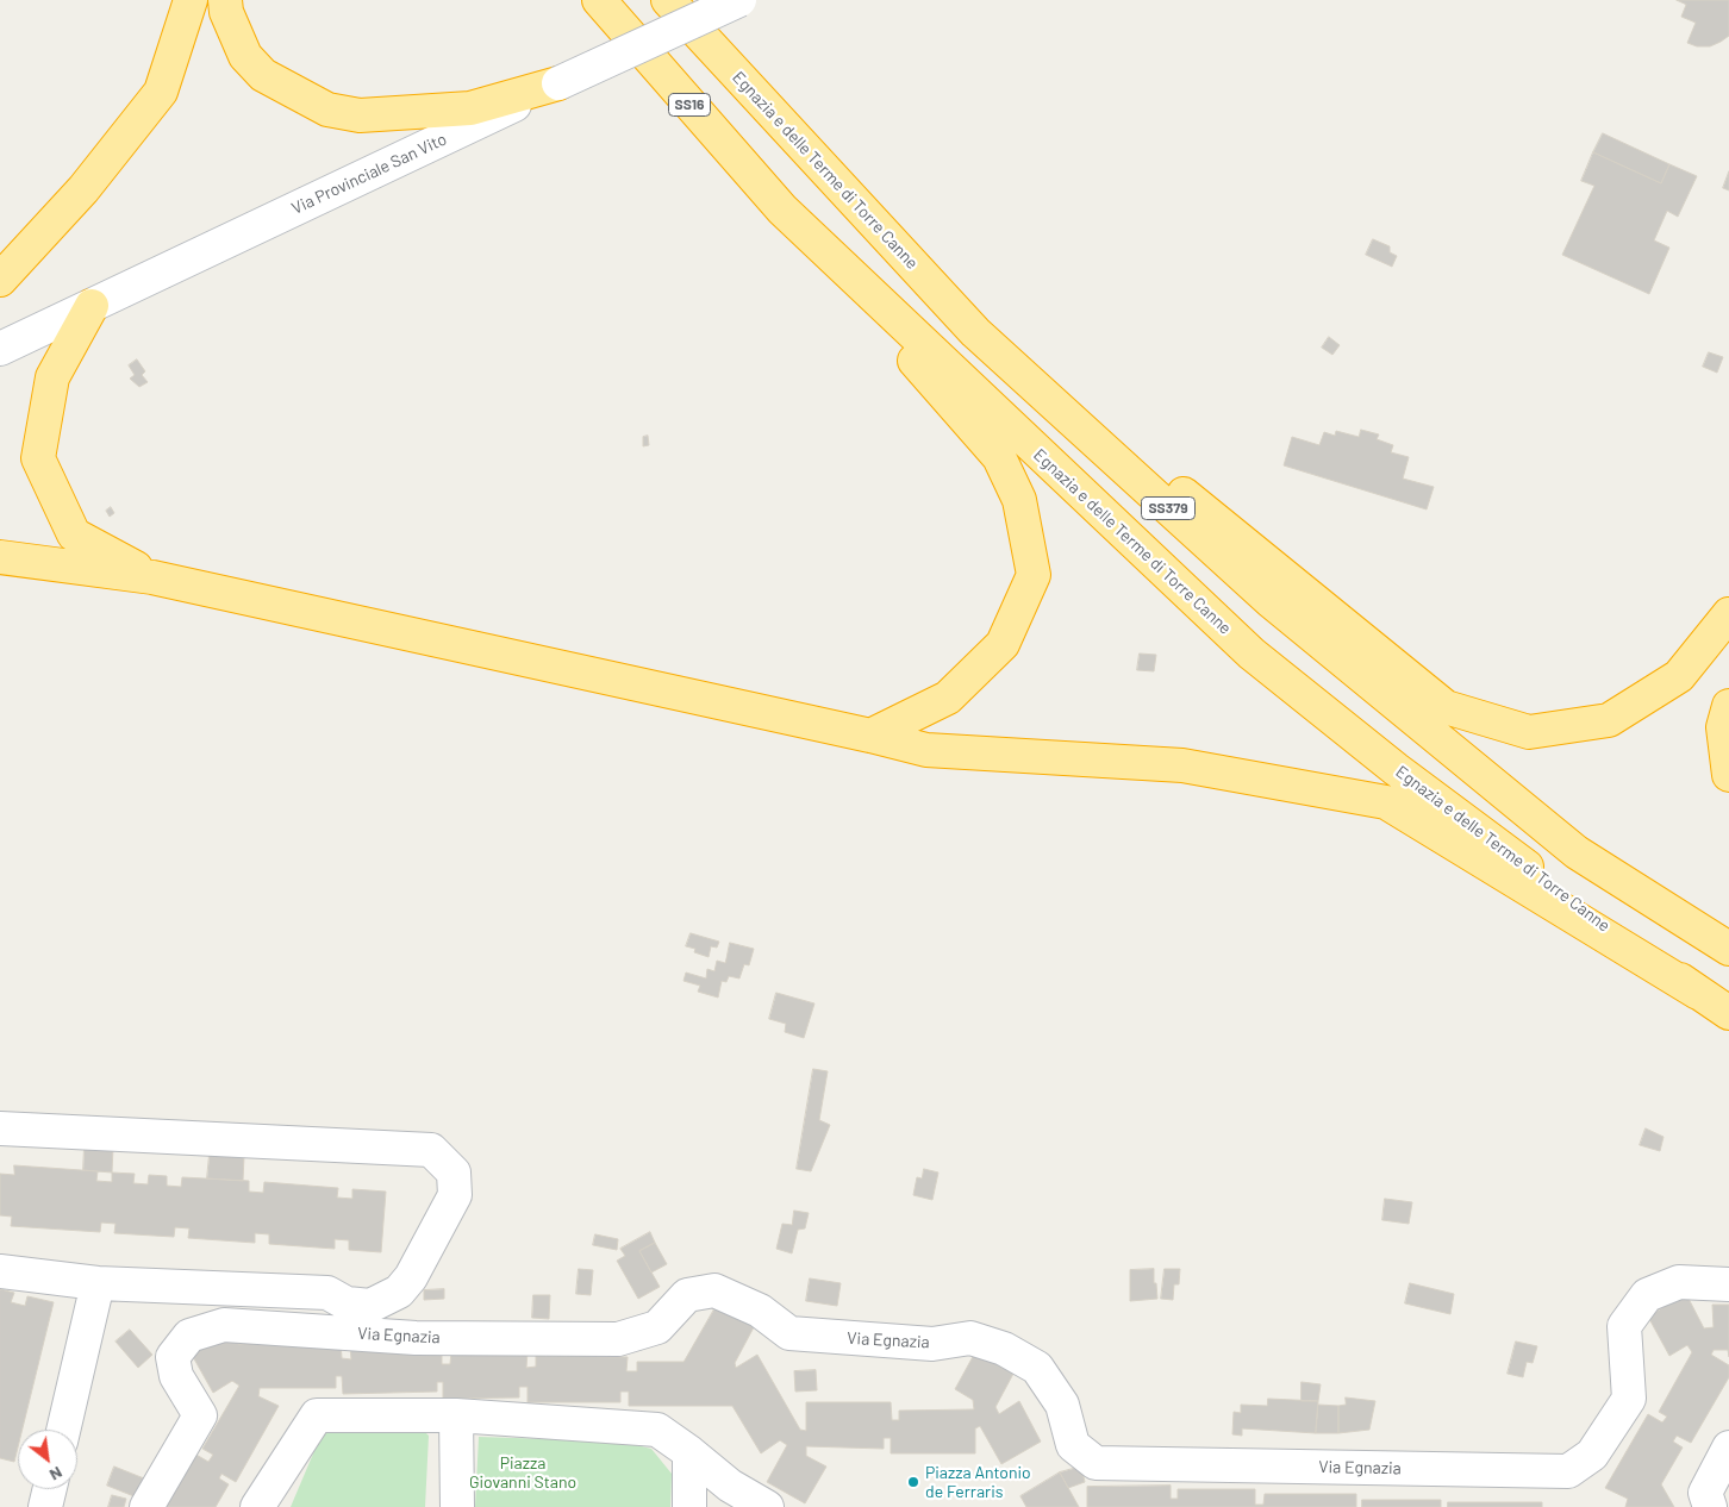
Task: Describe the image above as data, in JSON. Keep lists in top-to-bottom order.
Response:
{
  "streets": {
    "highway": ["SS16", "Egnazia e delle Terme di Torre Canne", "SS379"],
    "street": ["Via Provinciale San Vito", "Via Egnazia"]
  },
  "parks": ["Piazza Giovanni Stano"],
  "places": ["Piazza Antonio de Ferraris"],
  "north": "bottom right"
}
